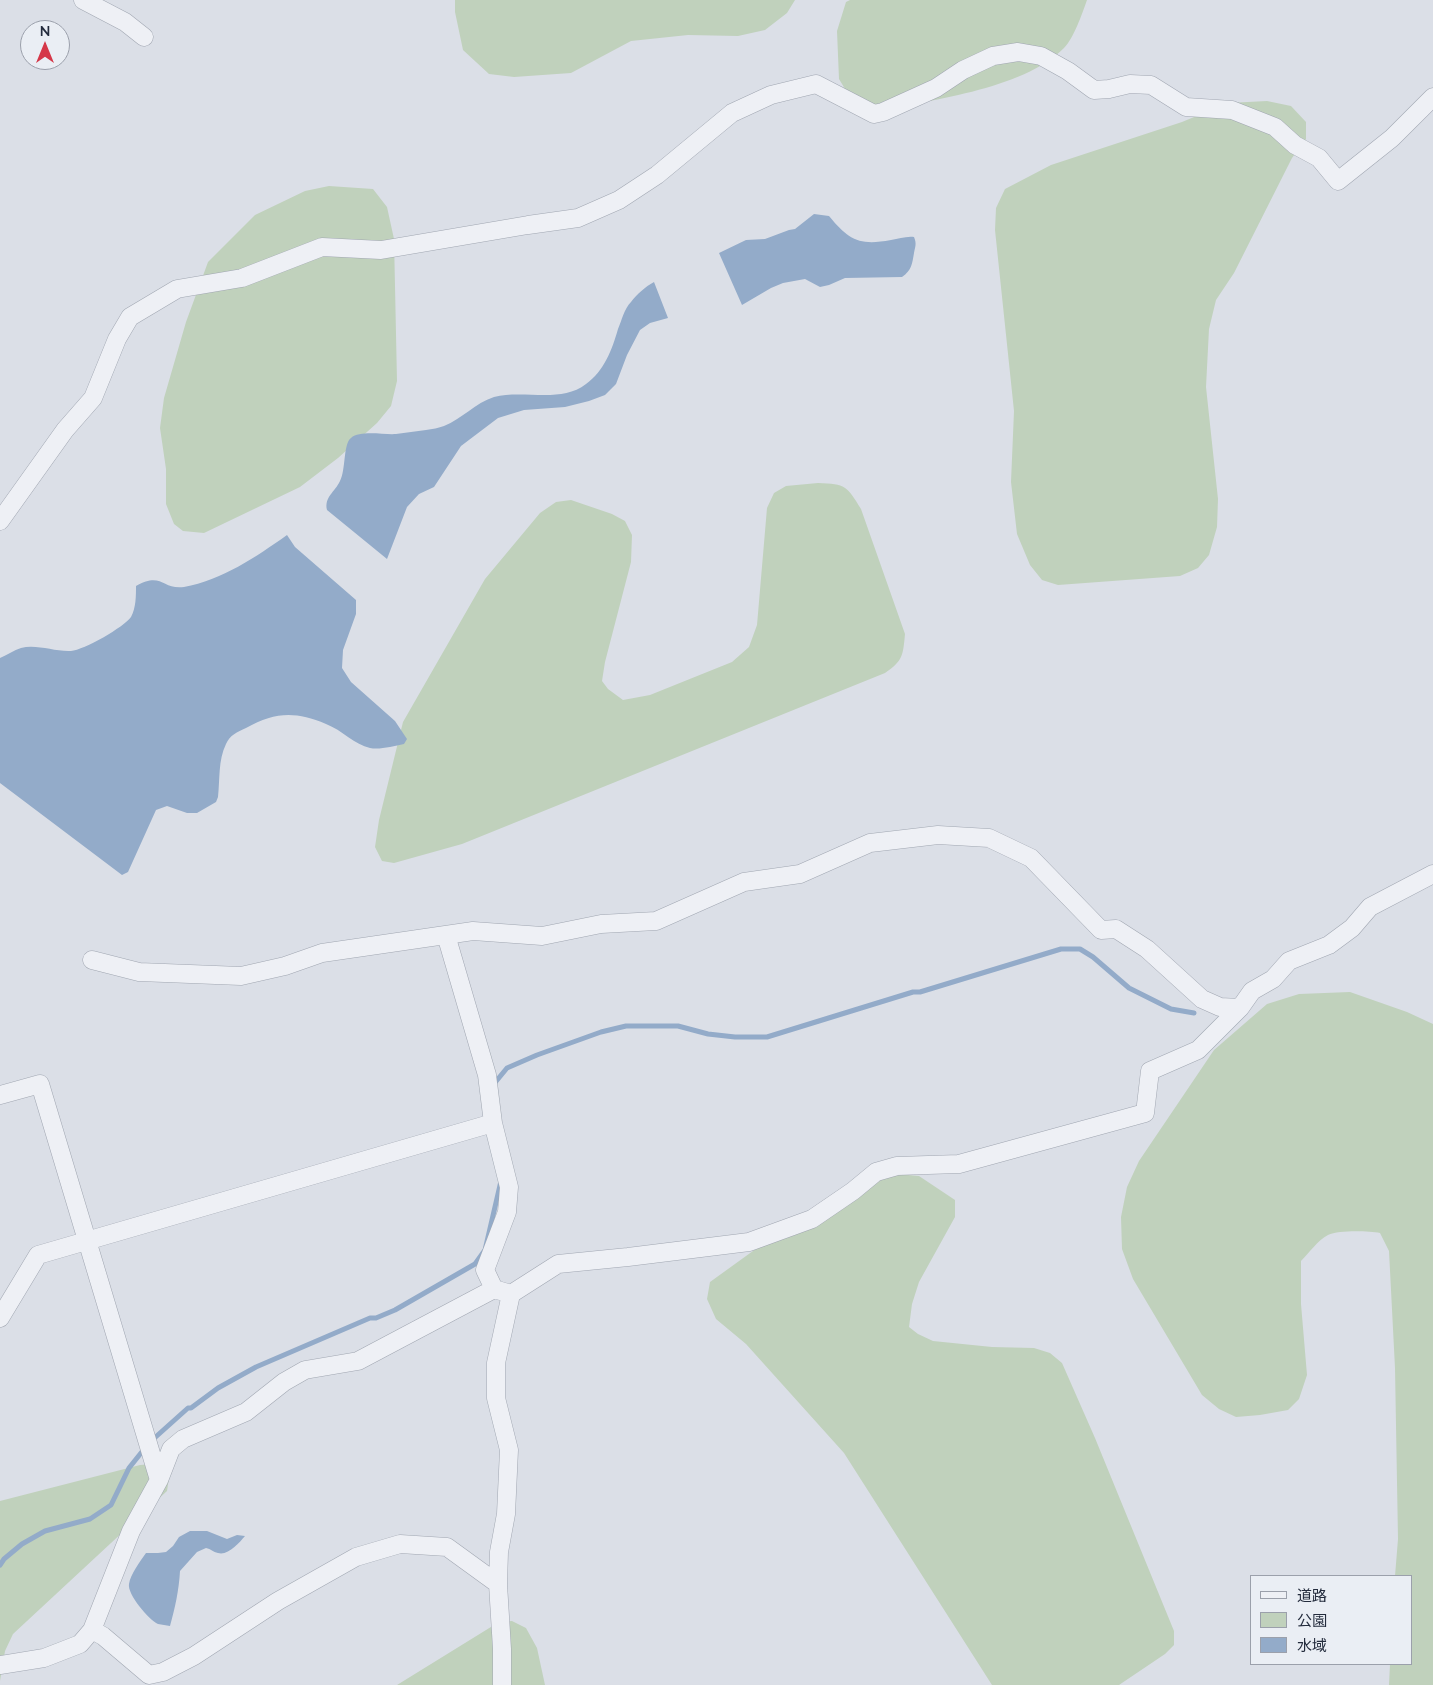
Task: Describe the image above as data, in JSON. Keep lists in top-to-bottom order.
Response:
{
  "legend": ["道路", "公園", "水域"],
  "north": "top"
}
